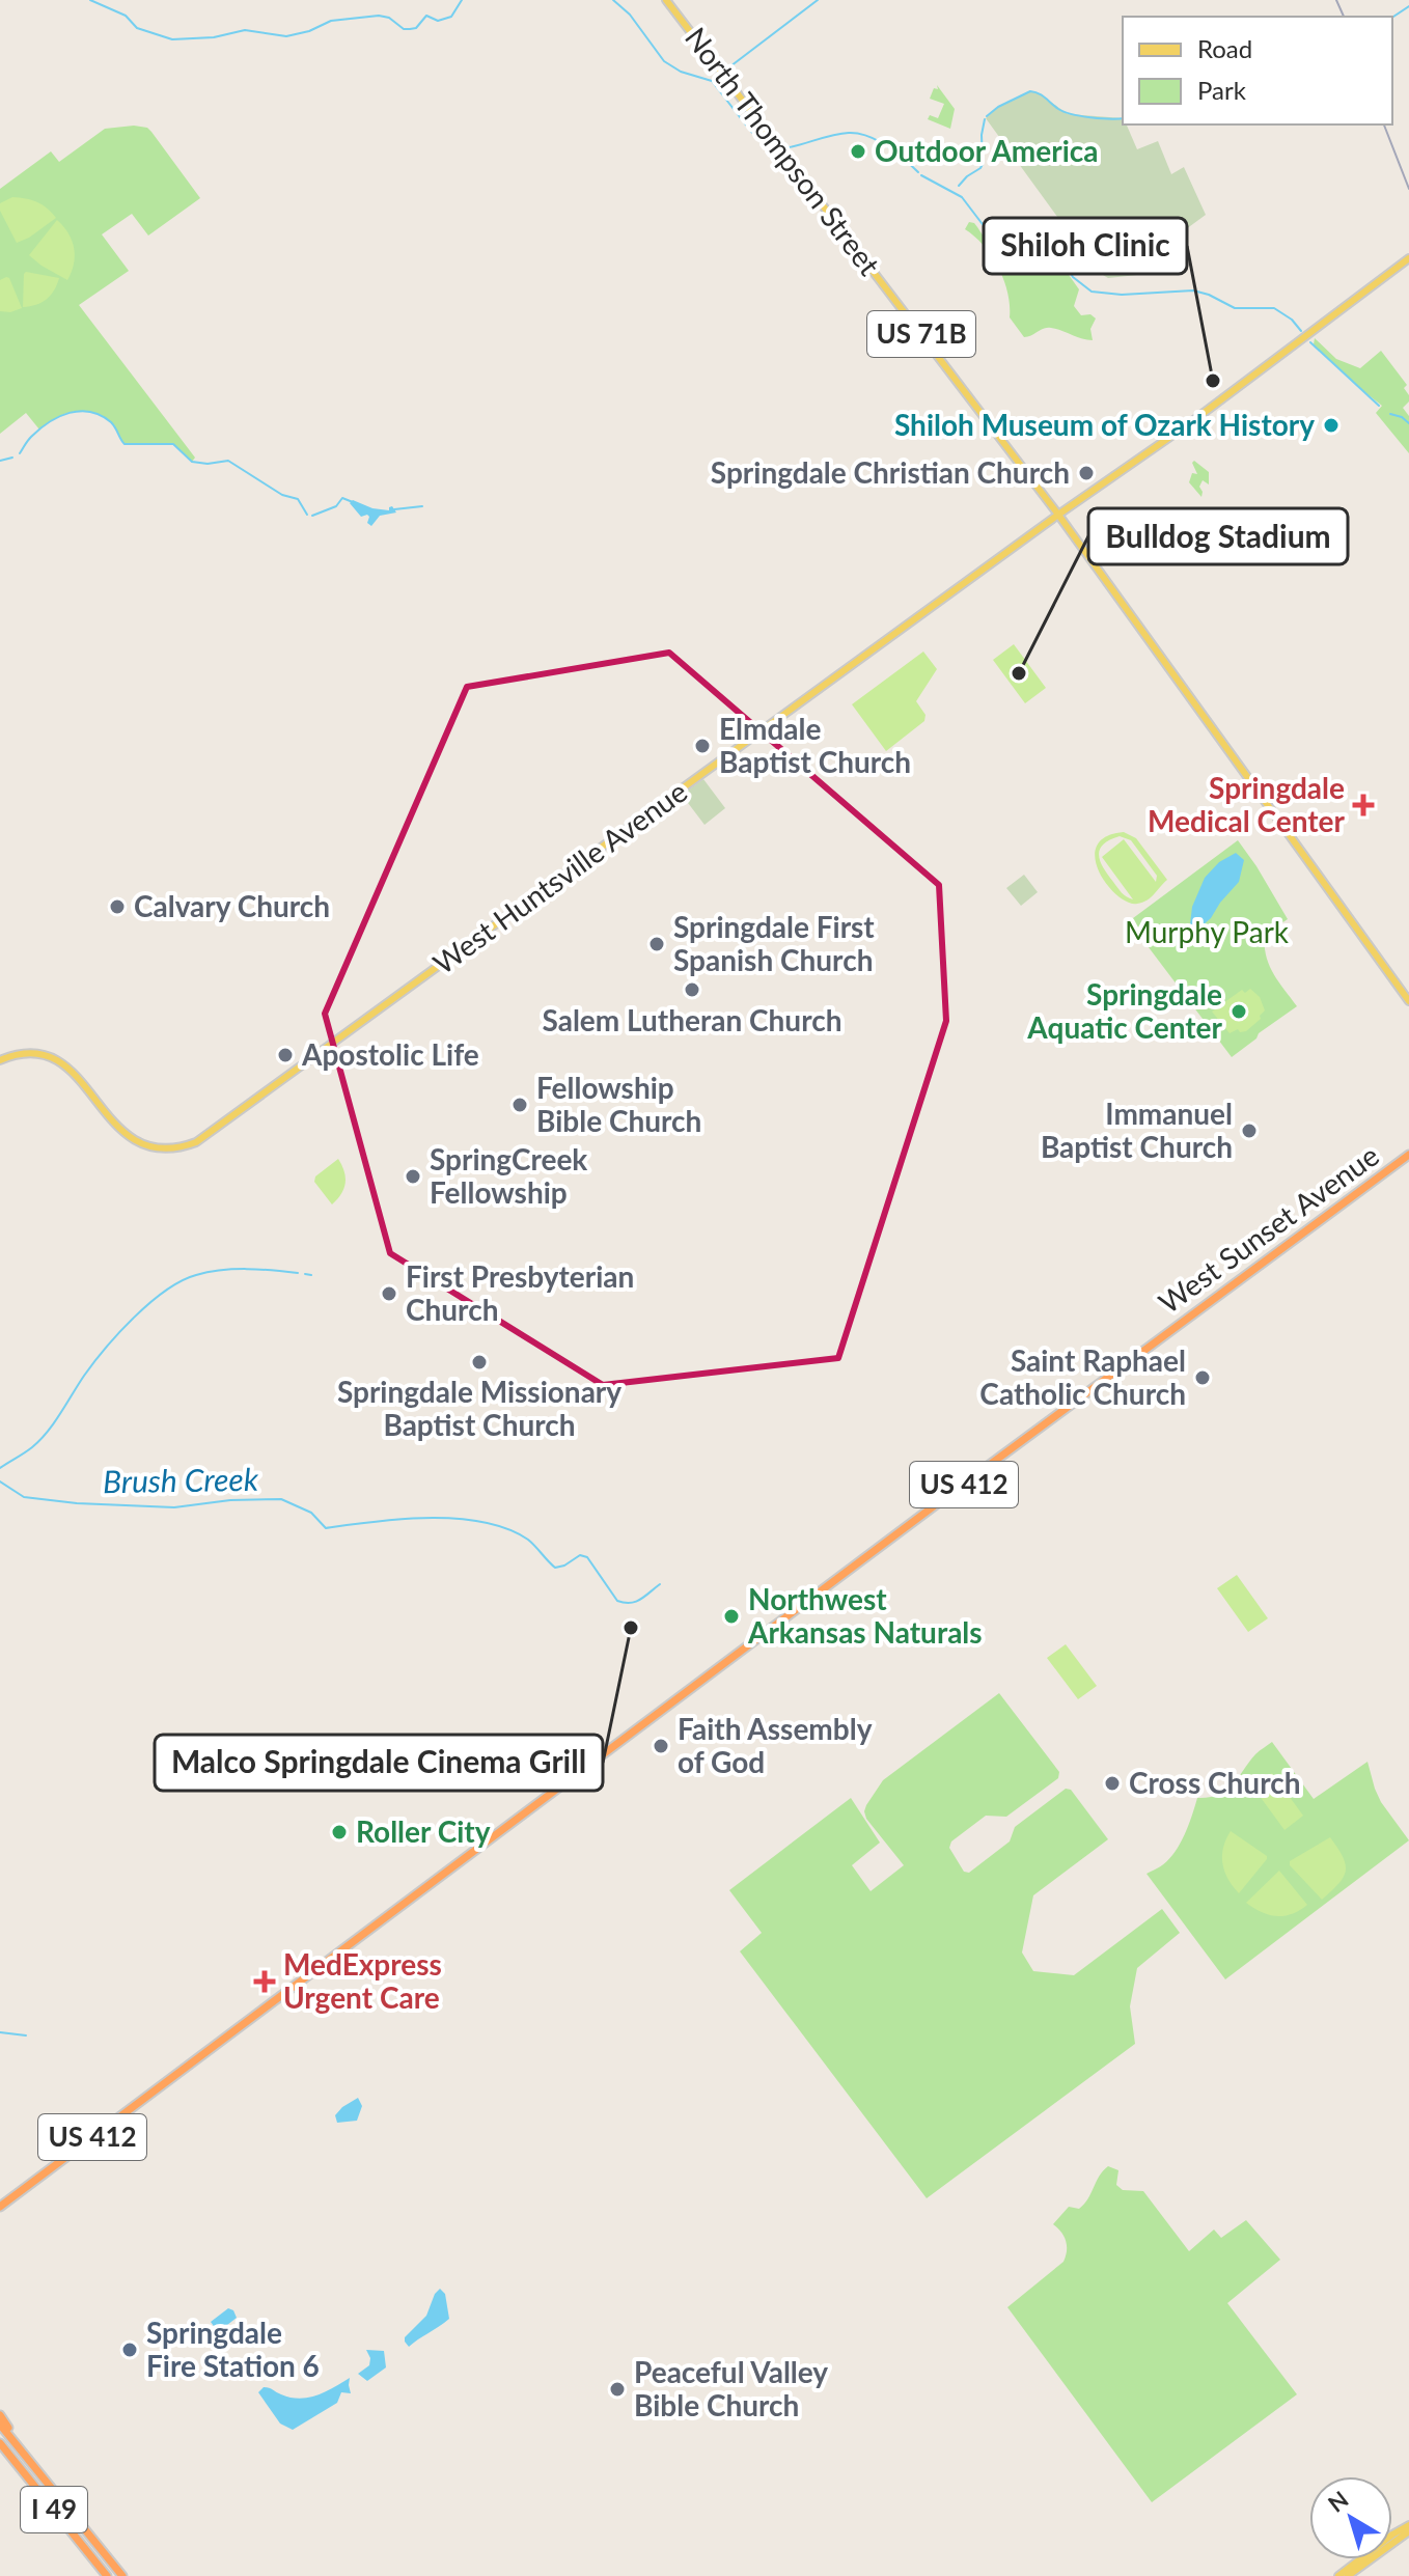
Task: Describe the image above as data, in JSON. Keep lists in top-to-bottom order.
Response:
{
  "streets": {
    "highway": ["West Sunset Avenue", "US 412", "I 49"],
    "main road": ["North Thompson Street", "US 71B", "West Huntsville Avenue"]
  },
  "crossings": [
    ["North Thompson Street", "West Huntsville Avenue"]
  ],
  "water": ["Brush Creek"],
  "parks": ["Murphy Park"],
  "places": {
    "other": [
      "Outdoor America",
      "Shiloh Clinic",
      "Shiloh Museum of Ozark History",
      "Springdale Christian Church",
      "Bulldog Stadium",
      "Elmdale Baptist Church",
      "Calvary Church",
      "Springdale First Spanish Church",
      "Salem Lutheran Church",
      "Springdale Aquatic Center",
      "Apostolic Life",
      "Fellowship Bible Church",
      "Immanuel Baptist Church",
      "SpringCreek Fellowship",
      "First Presbyterian Church",
      "Springdale Missionary Baptist Church",
      "Saint Raphael Catholic Church",
      "Northwest Arkansas Naturals",
      "Malco Springdale Cinema Grill",
      "Faith Assembly of God",
      "Cross Church",
      "Roller City",
      "Springdale Fire Station 6",
      "Peaceful Valley Bible Church"
    ],
    "health": ["Springdale Medical Center", "MedExpress Urgent Care"]
  },
  "legend": ["Road", "Park"],
  "north": "top left"
}
